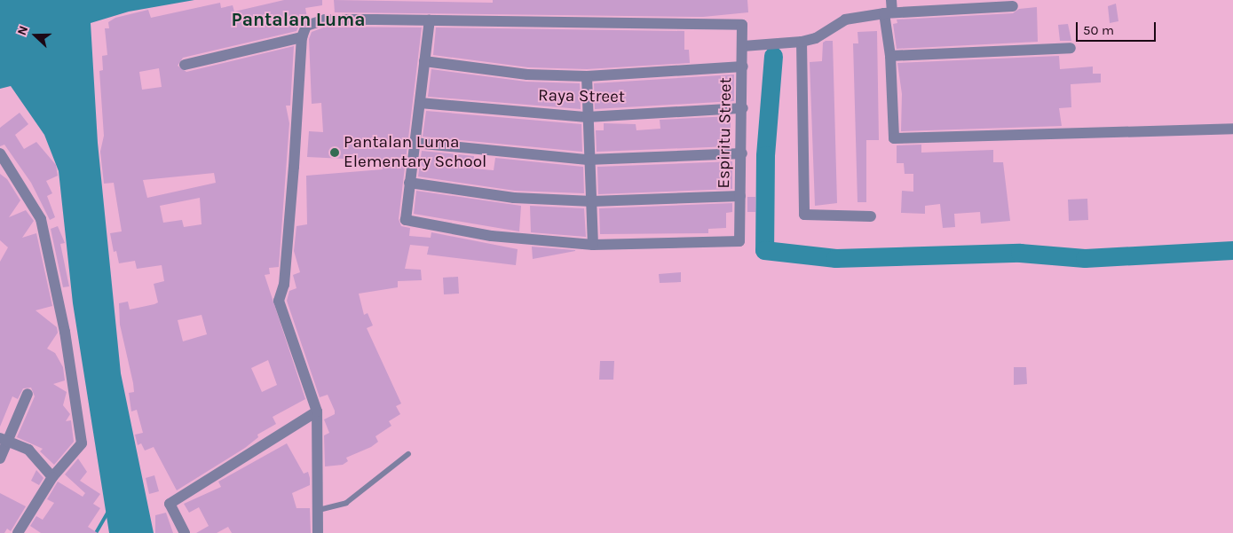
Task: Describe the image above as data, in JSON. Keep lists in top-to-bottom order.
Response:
{
  "streets": {
    "street": ["Raya Street", "Espiritu Street"]
  },
  "crossings": [
    ["Raya Street", "Espiritu Street"]
  ],
  "districts": ["Pantalan Luma"],
  "places": ["Pantalan Luma Elementary School"],
  "scale_bar": "50 m",
  "north": "left"
}
